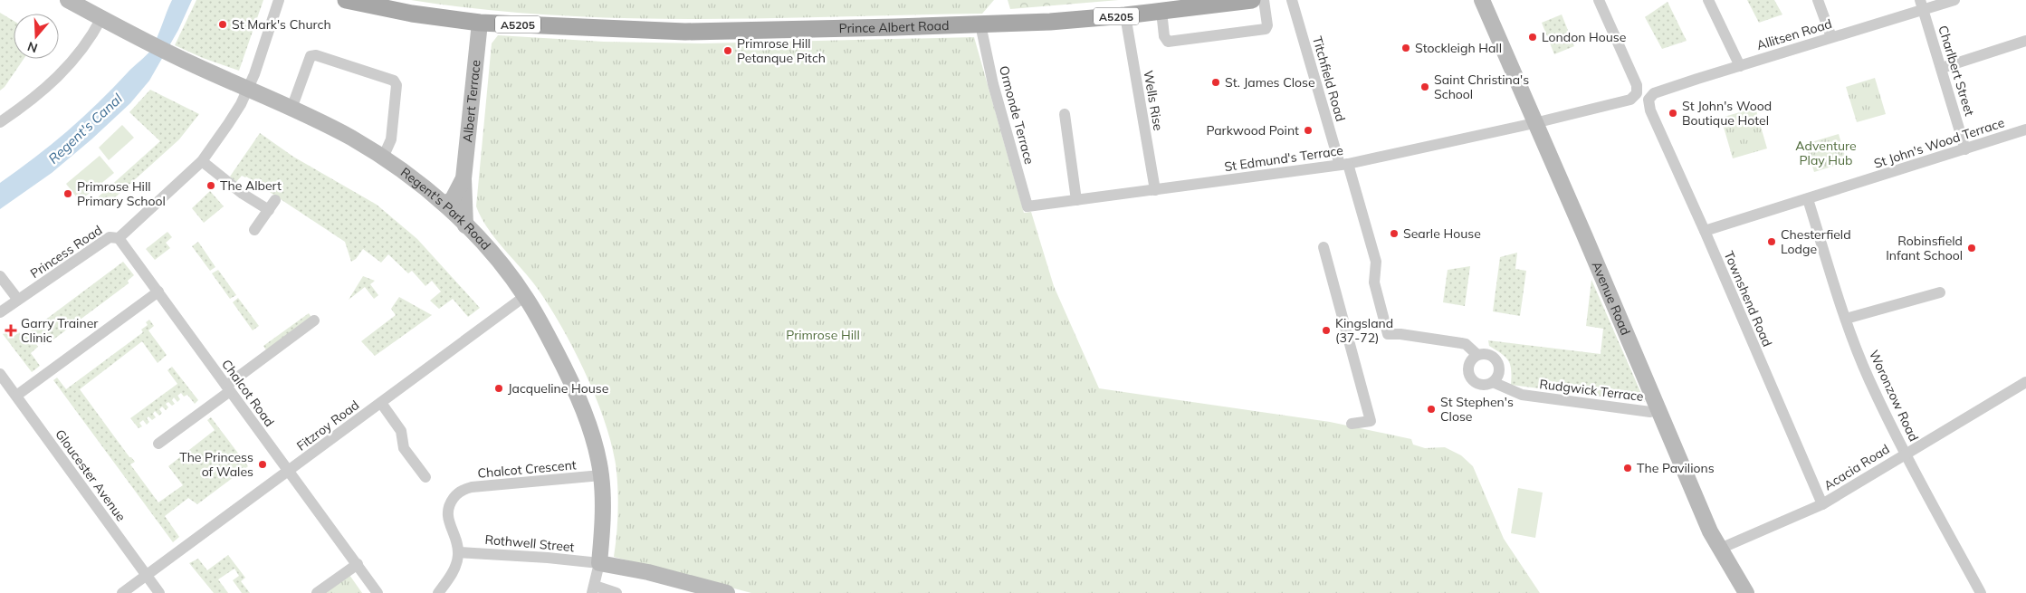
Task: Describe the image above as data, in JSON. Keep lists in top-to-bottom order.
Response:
{
  "streets": {
    "main road": ["A5205", "Prince Albert Road"],
    "street": [
      "Allitsen Road",
      "Charlbert Street",
      "Titchfield Road",
      "Albert Terrace",
      "Wells Rise",
      "Ormonde Terrace",
      "St John's Wood Terrace",
      "St Edmund's Terrace",
      "Regent's Park Road",
      "Princess Road",
      "Avenue Road",
      "Townshend Road",
      "Rudgwick Terrace",
      "Chalcot Road",
      "Woronzow Road",
      "Fitzroy Road",
      "Acacia Road",
      "Chalcot Crescent",
      "Gloucester Avenue",
      "Rothwell Street"
    ]
  },
  "crossings": [
    ["Prince Albert Road", "Albert Terrace"],
    ["Prince Albert Road", "Wells Rise"],
    ["Prince Albert Road", "Ormonde Terrace"],
    ["Allitsen Road", "Charlbert Street"],
    ["Allitsen Road", "Townshend Road"],
    ["Charlbert Street", "St John's Wood Terrace"],
    ["Titchfield Road", "St Edmund's Terrace"],
    ["Titchfield Road", "Rudgwick Terrace"],
    ["Albert Terrace", "Regent's Park Road"],
    ["Wells Rise", "St Edmund's Terrace"],
    ["Ormonde Terrace", "St Edmund's Terrace"],
    ["St John's Wood Terrace", "Townshend Road"],
    ["St John's Wood Terrace", "Woronzow Road"],
    ["St Edmund's Terrace", "Avenue Road"],
    ["Regent's Park Road", "Princess Road"],
    ["Regent's Park Road", "Fitzroy Road"],
    ["Regent's Park Road", "Chalcot Crescent"],
    ["Regent's Park Road", "Rothwell Street"],
    ["Princess Road", "Chalcot Road"],
    ["Avenue Road", "Rudgwick Terrace"],
    ["Avenue Road", "Acacia Road"],
    ["Townshend Road", "Acacia Road"],
    ["Chalcot Road", "Fitzroy Road"],
    ["Woronzow Road", "Acacia Road"],
    ["Fitzroy Road", "Gloucester Avenue"],
    ["Chalcot Crescent", "Rothwell Street"]
  ],
  "water": ["Regent's Canal"],
  "parks": ["Adventure Play Hub", "Primrose Hill"],
  "places": {
    "other": [
      "St Mark's Church",
      "London House",
      "Stockleigh Hall",
      "Primrose Hill Petanque Pitch",
      "St. James Close",
      "Saint Christina's School",
      "St John's Wood Boutique Hotel",
      "Parkwood Point",
      "The Albert",
      "Primrose Hill Primary School",
      "Searle House",
      "Chesterfield Lodge",
      "Robinsfield Infant School",
      "Kingsland (37-72)",
      "Jacqueline House",
      "St Stephen's Close",
      "The Princess of Wales",
      "The Pavilions"
    ],
    "health": ["Garry Trainer Clinic"]
  },
  "north": "bottom"
}
